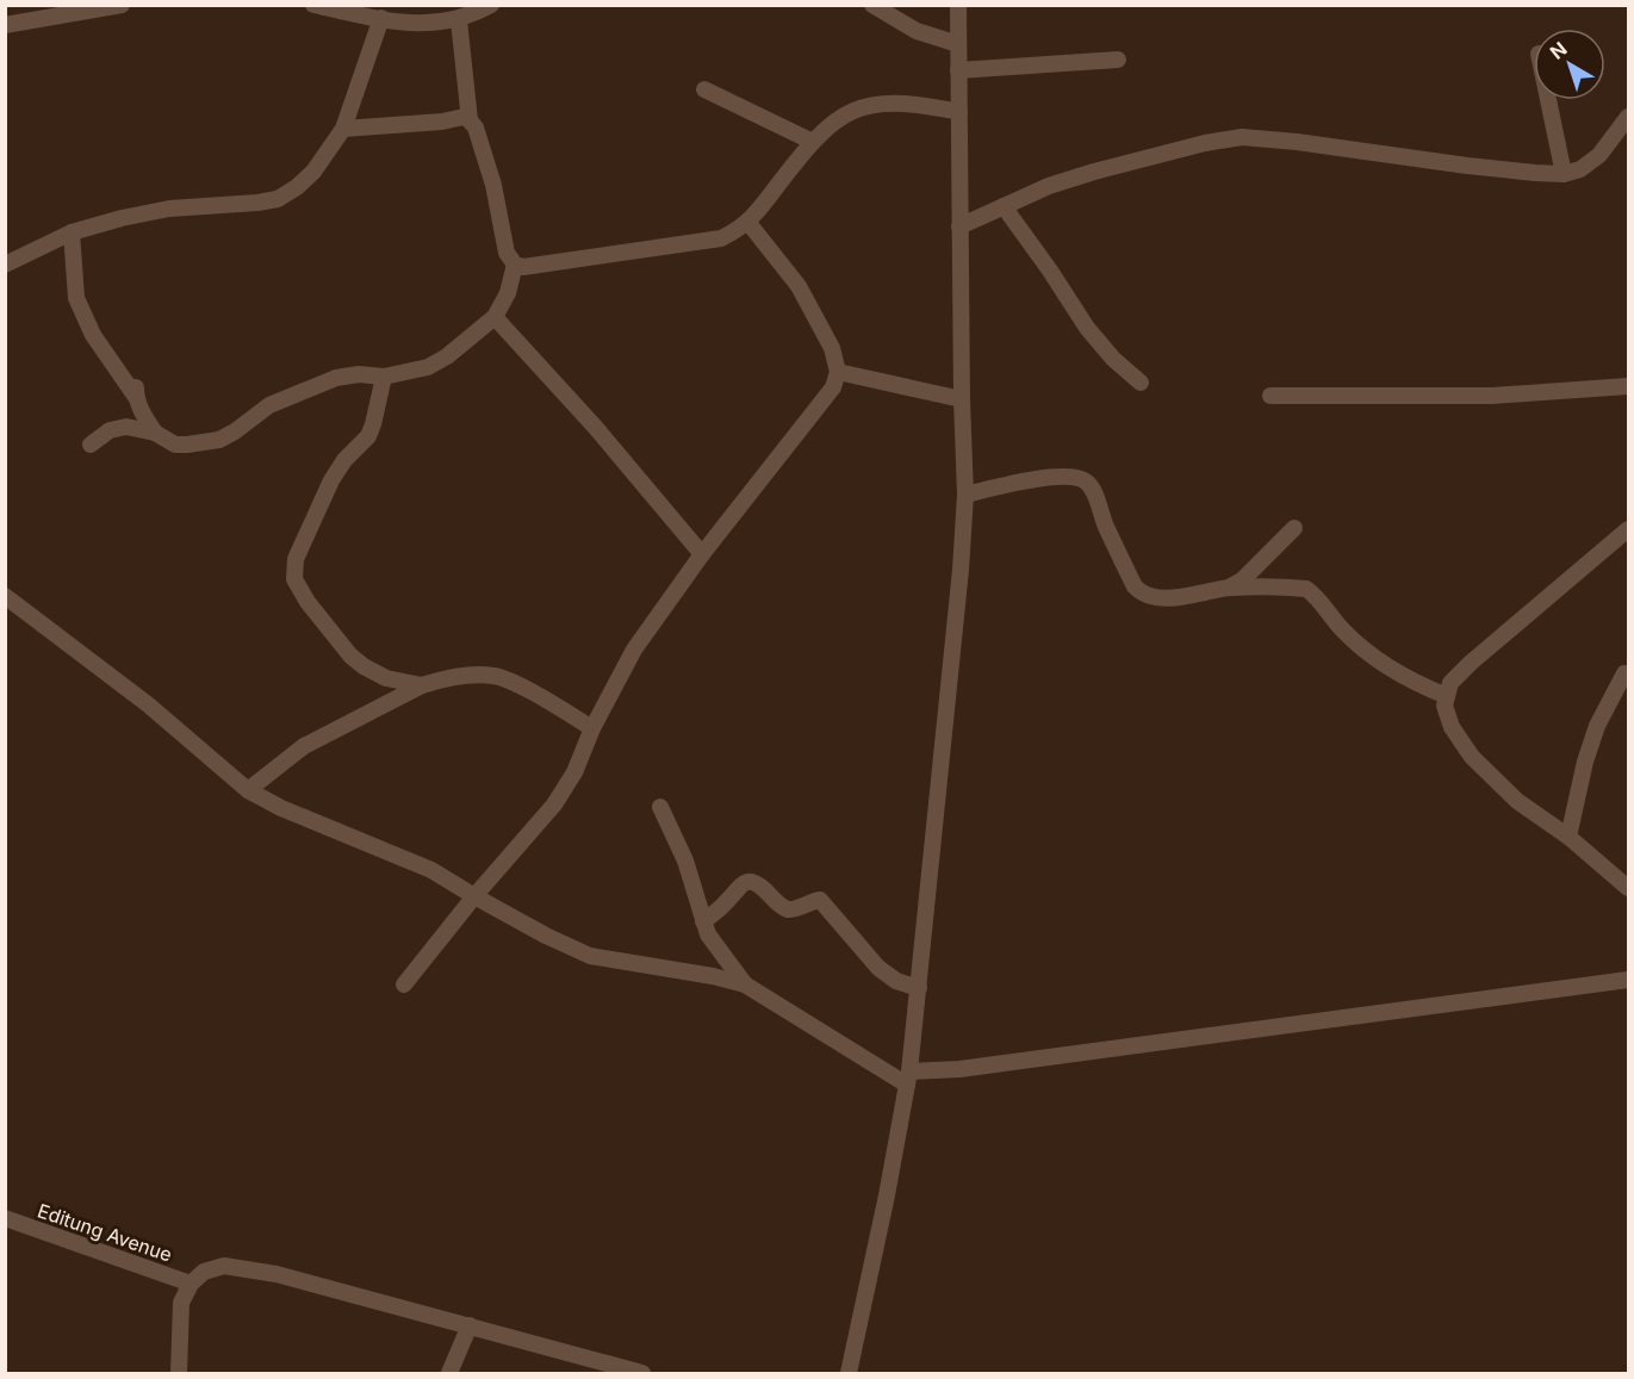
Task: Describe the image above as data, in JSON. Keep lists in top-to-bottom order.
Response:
{
  "streets": {
    "street": ["Editung Avenue"]
  },
  "north": "top left"
}
